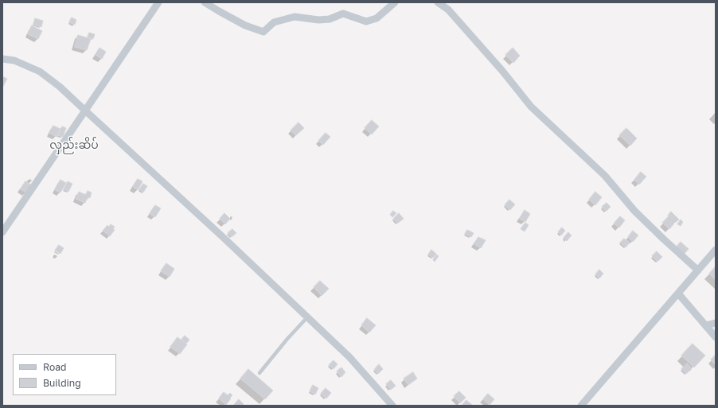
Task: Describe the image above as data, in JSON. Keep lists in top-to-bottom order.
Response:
{
  "districts": ["လှည်းဆိပ်"],
  "legend": ["Road", "Building"]
}
